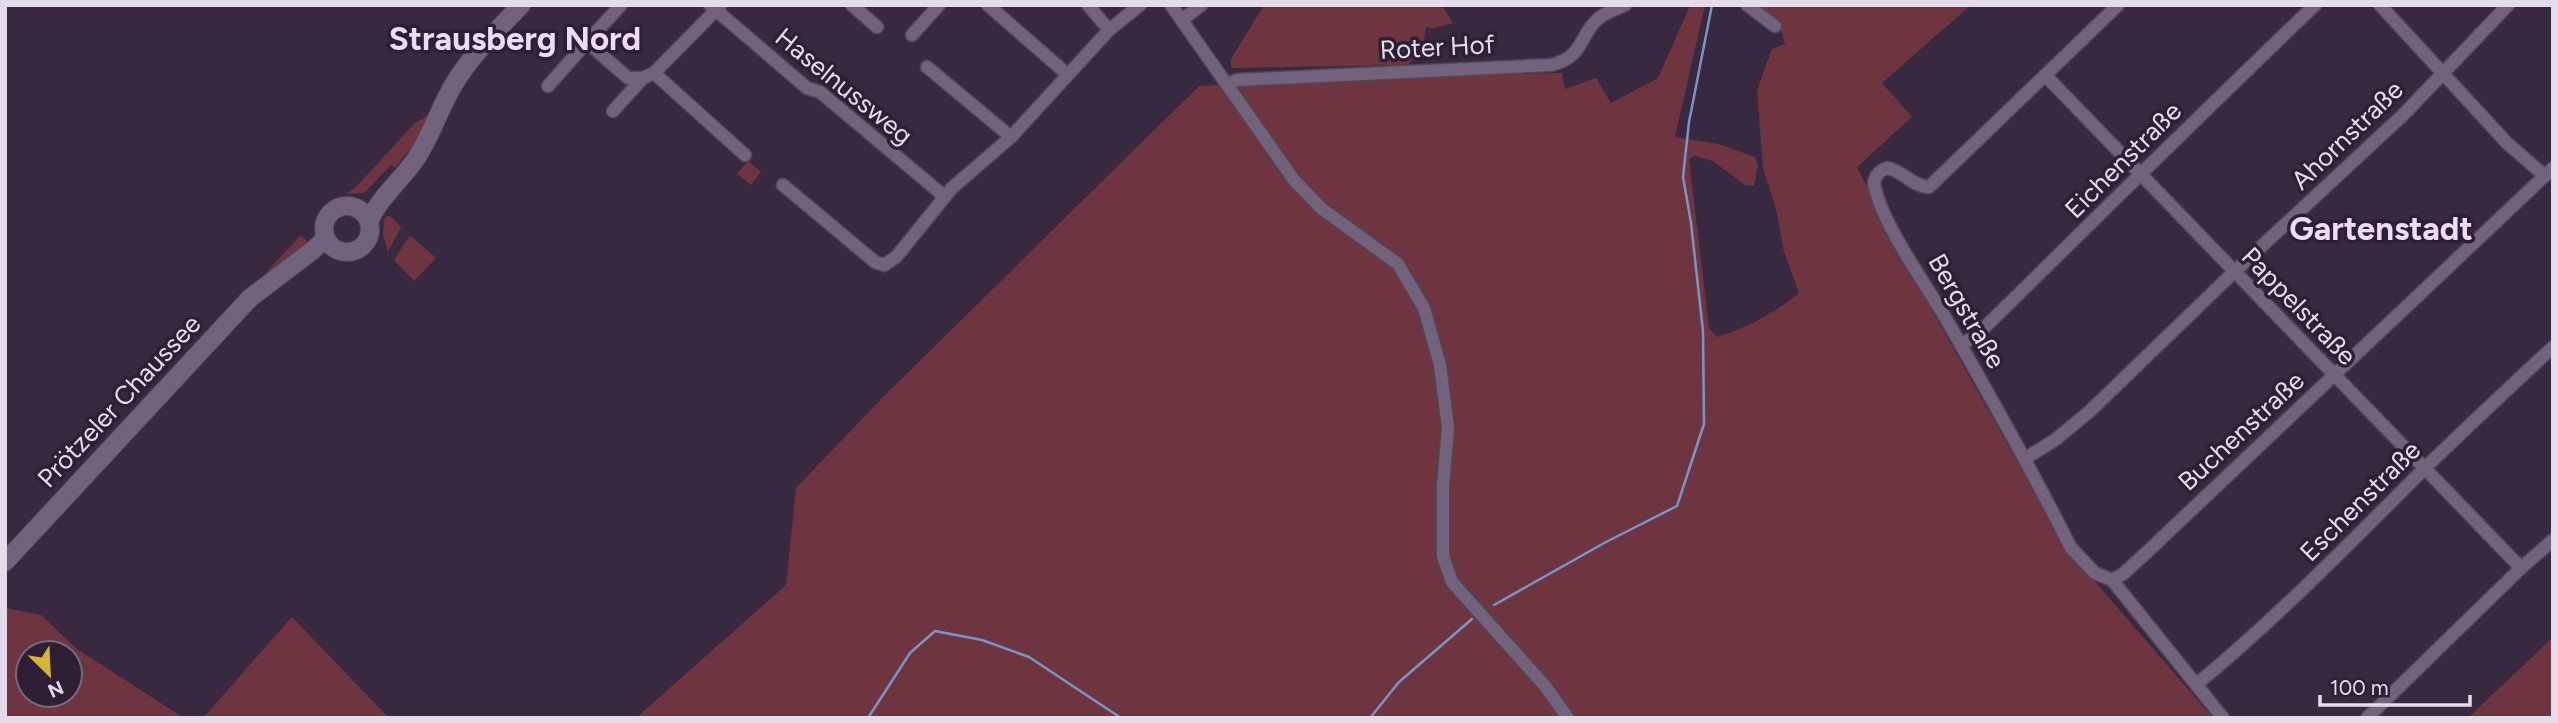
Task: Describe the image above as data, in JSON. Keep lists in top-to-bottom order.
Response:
{
  "streets": {
    "main road": ["Prötzeler Chaussee"],
    "street": [
      "Roter Hof",
      "Haselnussweg",
      "Ahornstraße",
      "Eichenstraße",
      "Pappelstraße",
      "Bergstraße",
      "Buchenstraße",
      "Eschenstraße"
    ]
  },
  "crossings": [
    ["Ahornstraße", "Pappelstraße"],
    ["Ahornstraße", "Bergstraße"],
    ["Eichenstraße", "Pappelstraße"],
    ["Eichenstraße", "Bergstraße"],
    ["Pappelstraße", "Bergstraße"],
    ["Pappelstraße", "Buchenstraße"],
    ["Pappelstraße", "Eschenstraße"],
    ["Bergstraße", "Buchenstraße"],
    ["Bergstraße", "Eschenstraße"]
  ],
  "districts": ["Strausberg Nord", "Gartenstadt"],
  "scale_bar": "100 m",
  "north": "bottom right"
}
